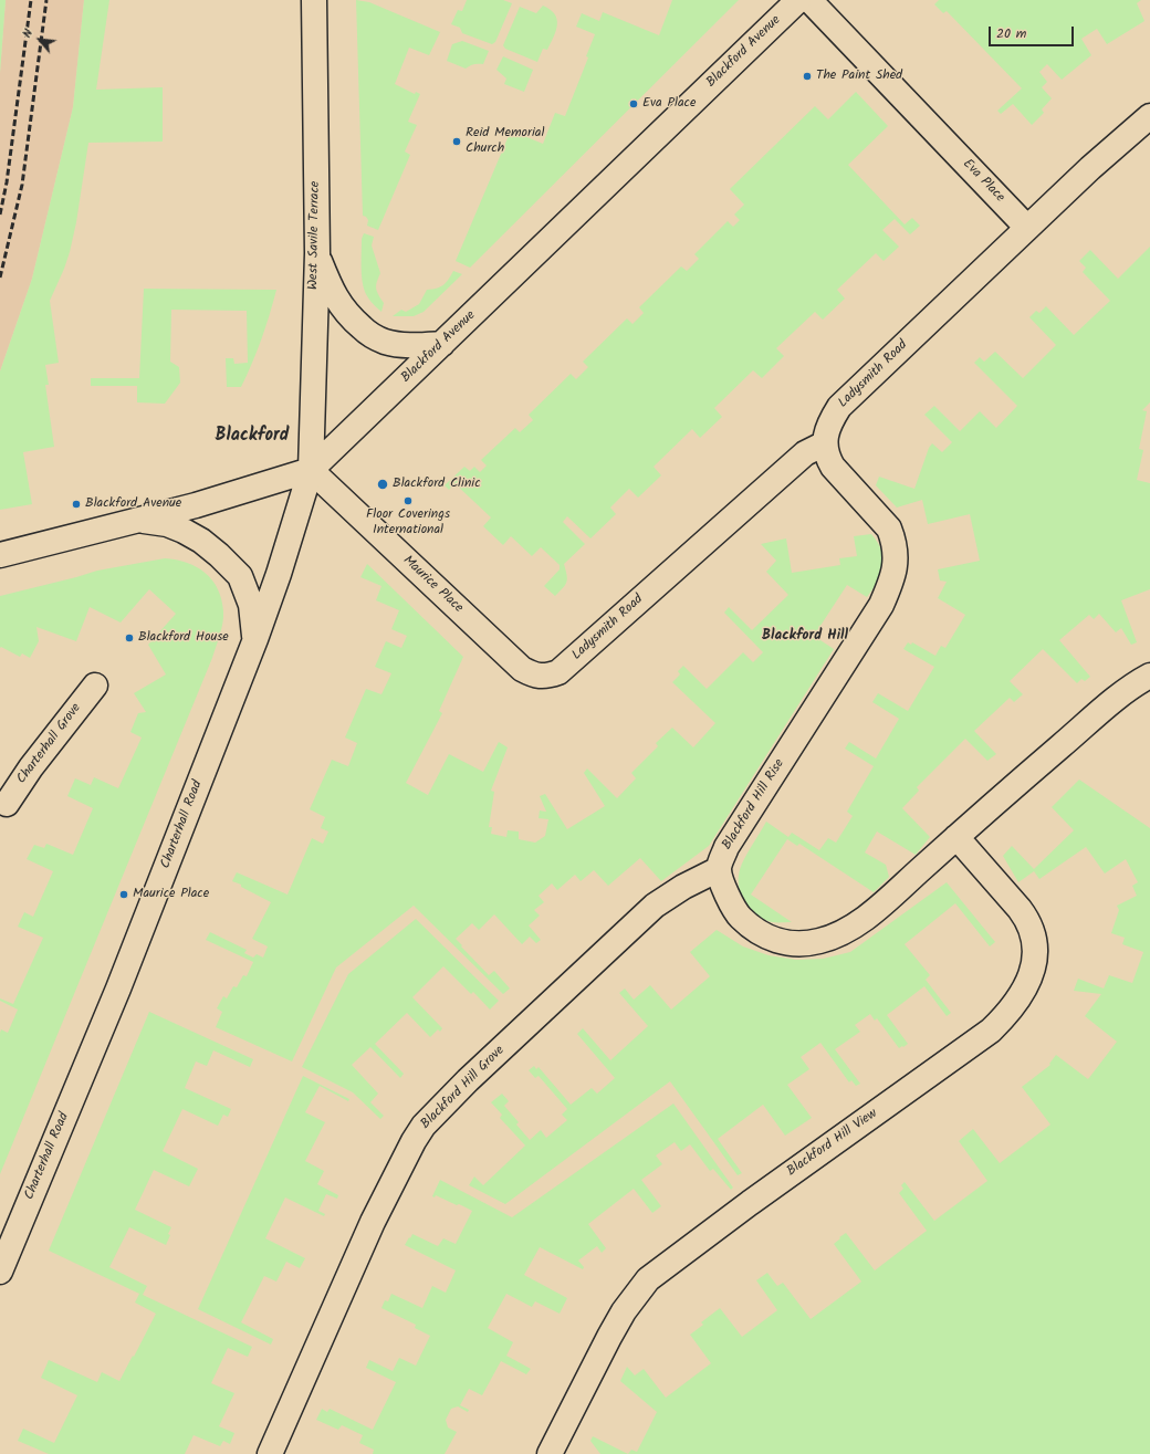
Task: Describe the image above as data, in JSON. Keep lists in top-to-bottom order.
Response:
{
  "streets": {
    "street": [
      "Blackford Avenue",
      "Eva Place",
      "West Savile Terrace",
      "Ladysmith Road",
      "Maurice Place",
      "Charterhall Grove",
      "Blackford Hill Rise",
      "Charterhall Road",
      "Blackford Hill Grove",
      "Blackford Hill View"
    ]
  },
  "crossings": [
    ["Blackford Avenue", "West Savile Terrace"],
    ["Blackford Avenue", "Maurice Place"],
    ["Blackford Avenue", "Charterhall Road"],
    ["Eva Place", "Ladysmith Road"],
    ["West Savile Terrace", "Maurice Place"],
    ["West Savile Terrace", "Charterhall Road"],
    ["Ladysmith Road", "Maurice Place"],
    ["Ladysmith Road", "Blackford Hill Rise"],
    ["Maurice Place", "Charterhall Road"],
    ["Blackford Hill Rise", "Blackford Hill Grove"]
  ],
  "districts": ["Blackford", "Blackford Hill"],
  "places": [
    "The Paint Shed",
    "Eva Place",
    "Reid Memorial Church",
    "Blackford Clinic",
    "Floor Coverings International",
    "Blackford Avenue",
    "Blackford House",
    "Maurice Place"
  ],
  "scale_bar": "20 m",
  "north": "top left"
}
